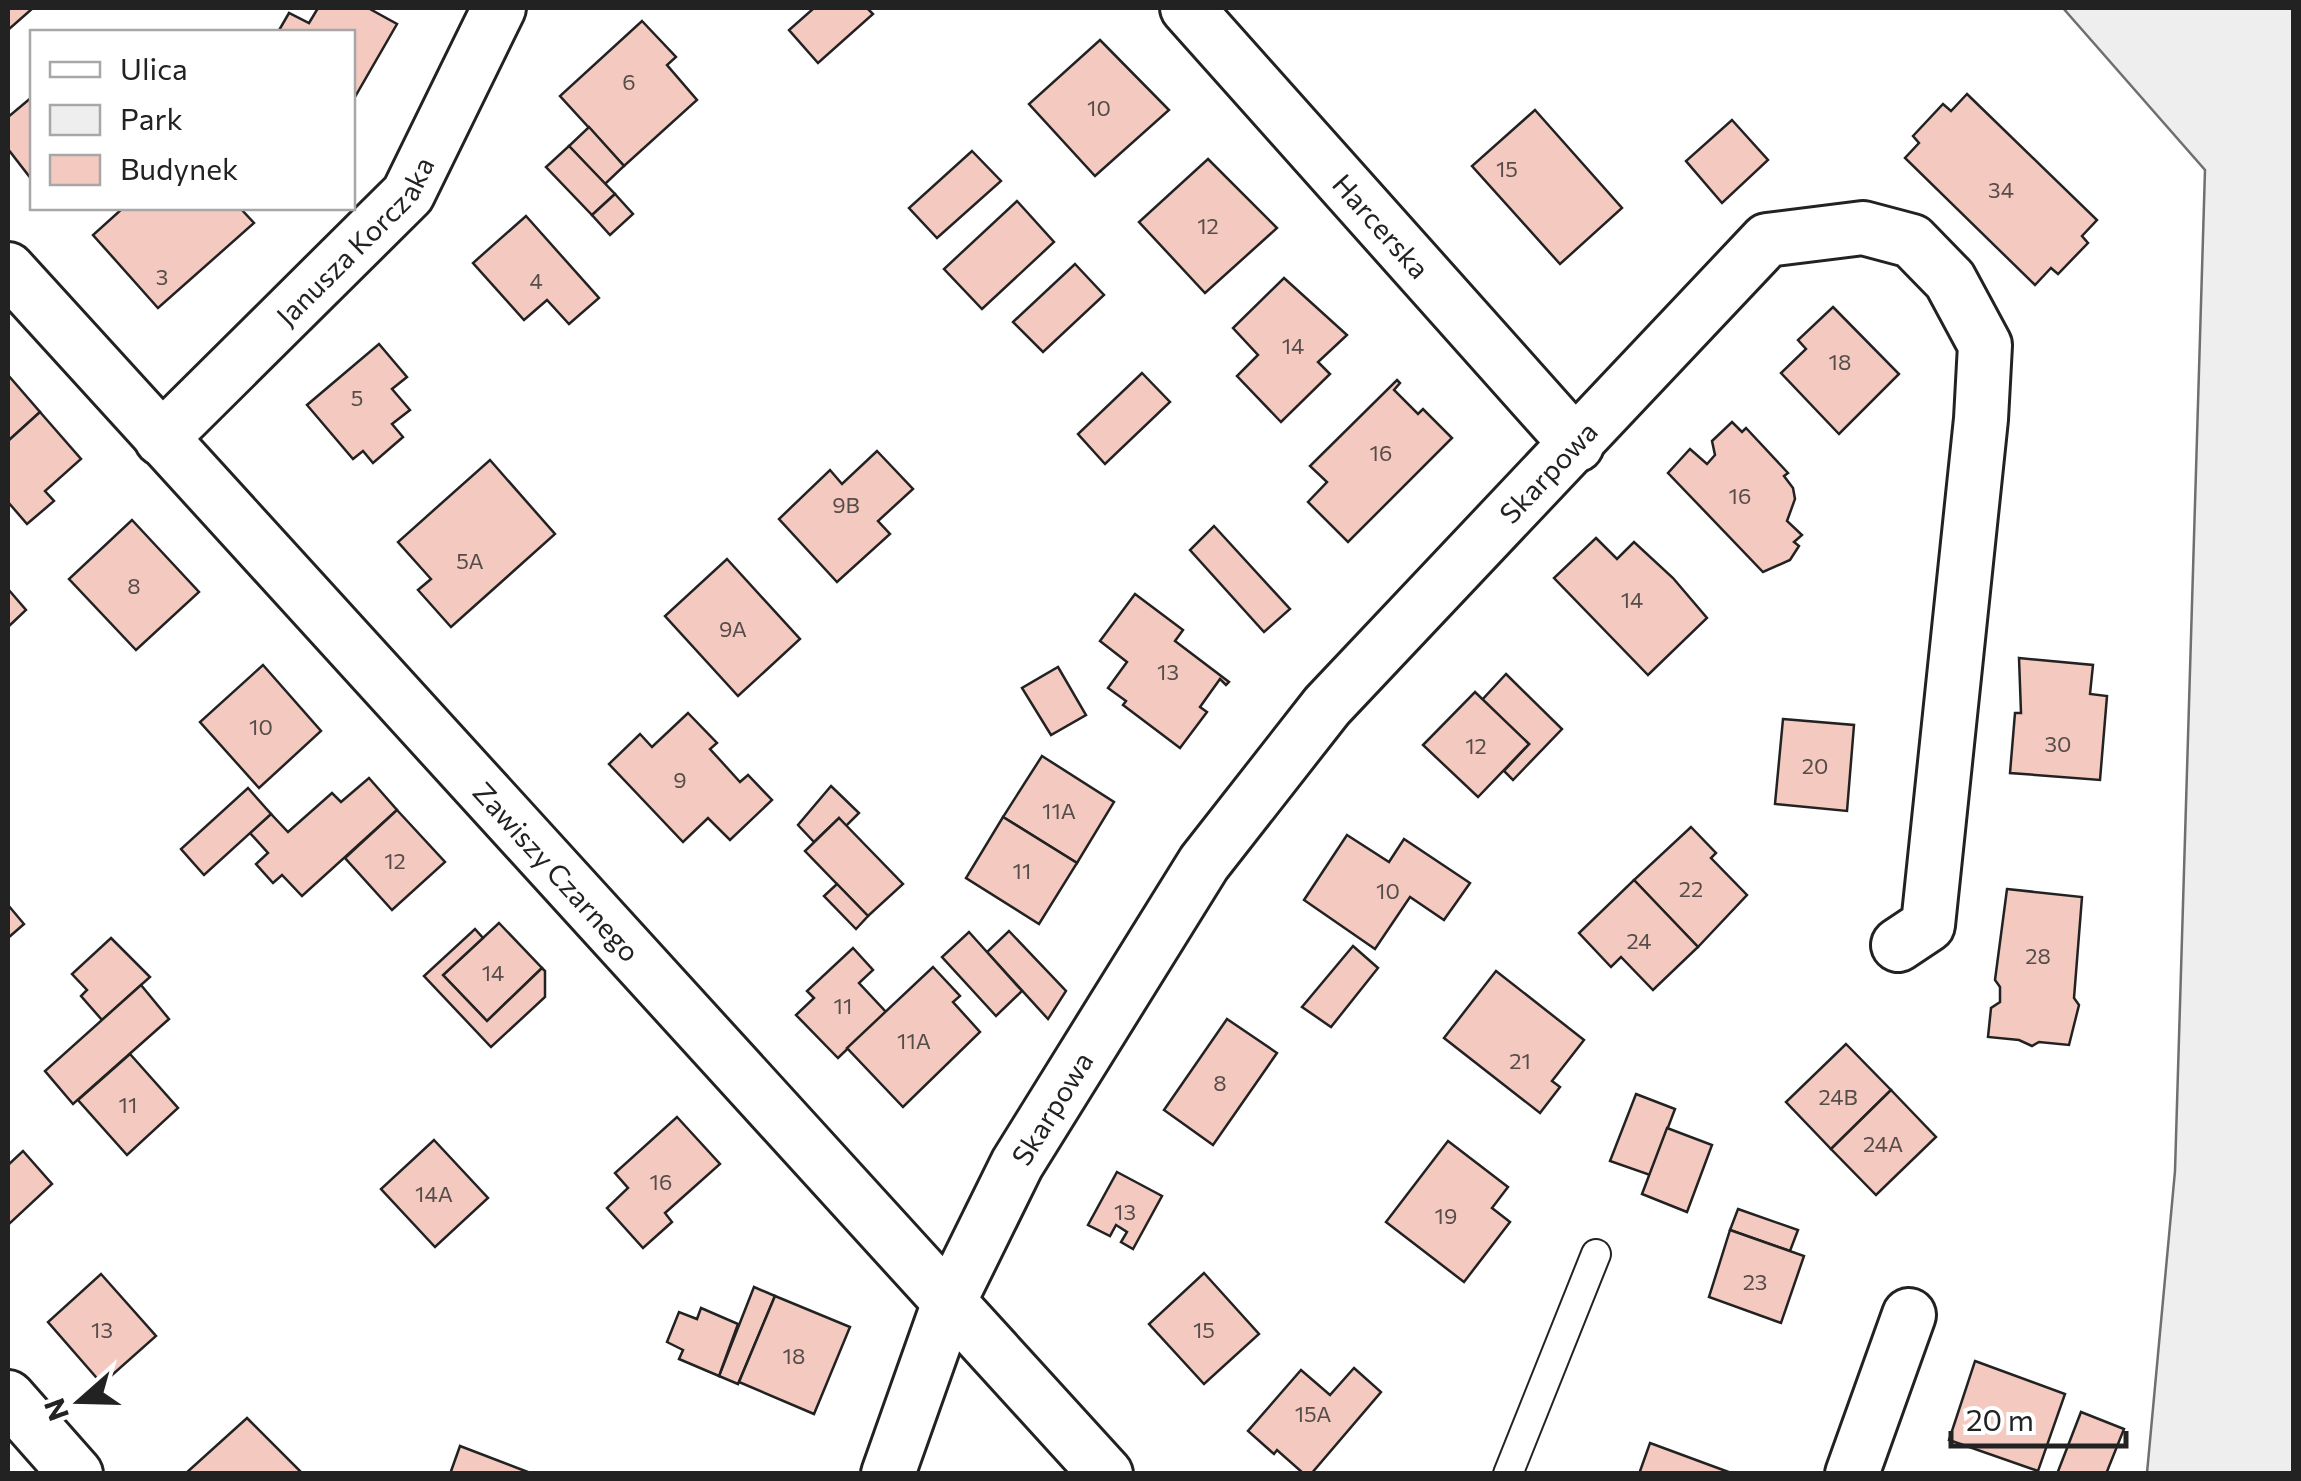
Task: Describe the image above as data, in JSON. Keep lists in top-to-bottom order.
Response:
{
  "streets": {
    "street": [
      "Harcerska",
      "Janusza Korczaka",
      "Skarpowa",
      "Zawiszy Czarnego"
    ]
  },
  "crossings": [
    ["Harcerska", "Skarpowa"],
    ["Janusza Korczaka", "Zawiszy Czarnego"],
    ["Skarpowa", "Zawiszy Czarnego"]
  ],
  "house_numbers": [
    "6",
    "10",
    "15",
    "34",
    "12",
    "3",
    "4",
    "14",
    "18",
    "5",
    "16",
    "16",
    "9B",
    "5A",
    "8",
    "14",
    "9A",
    "13",
    "10",
    "30",
    "12",
    "20",
    "9",
    "11A",
    "12",
    "11",
    "22",
    "10",
    "24",
    "28",
    "14",
    "11",
    "11A",
    "21",
    "8",
    "24B",
    "11",
    "24A",
    "16",
    "14A",
    "13",
    "19",
    "23",
    "13",
    "15",
    "18",
    "15A"
  ],
  "legend": ["Ulica", "Park", "Budynek"],
  "scale_bar": "20 m",
  "north": "left"
}
